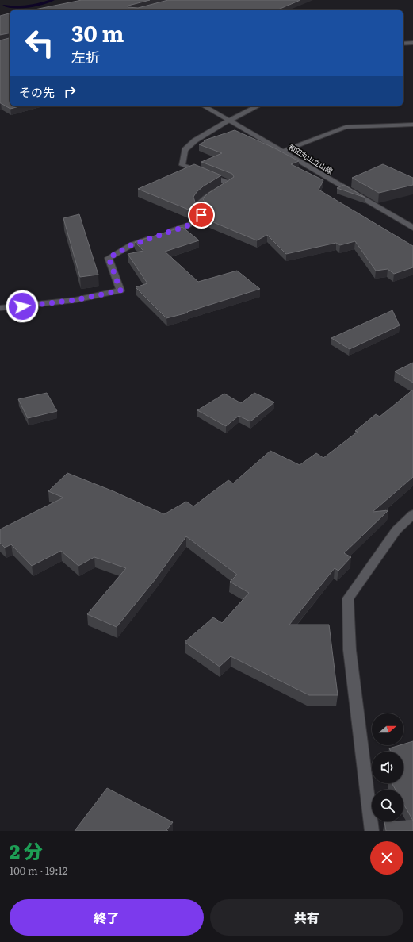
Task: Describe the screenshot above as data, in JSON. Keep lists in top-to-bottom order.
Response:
{
  "streets": {
    "street": ["和田丸山立山線"]
  },
  "north": "right",
  "page": {
    "turn": ["30 m", "左折"],
    "then": "その先",
    "heading": ["2 分", "100 m · 19:12"],
    "buttons": ["終了", "共有"]
  }
}
